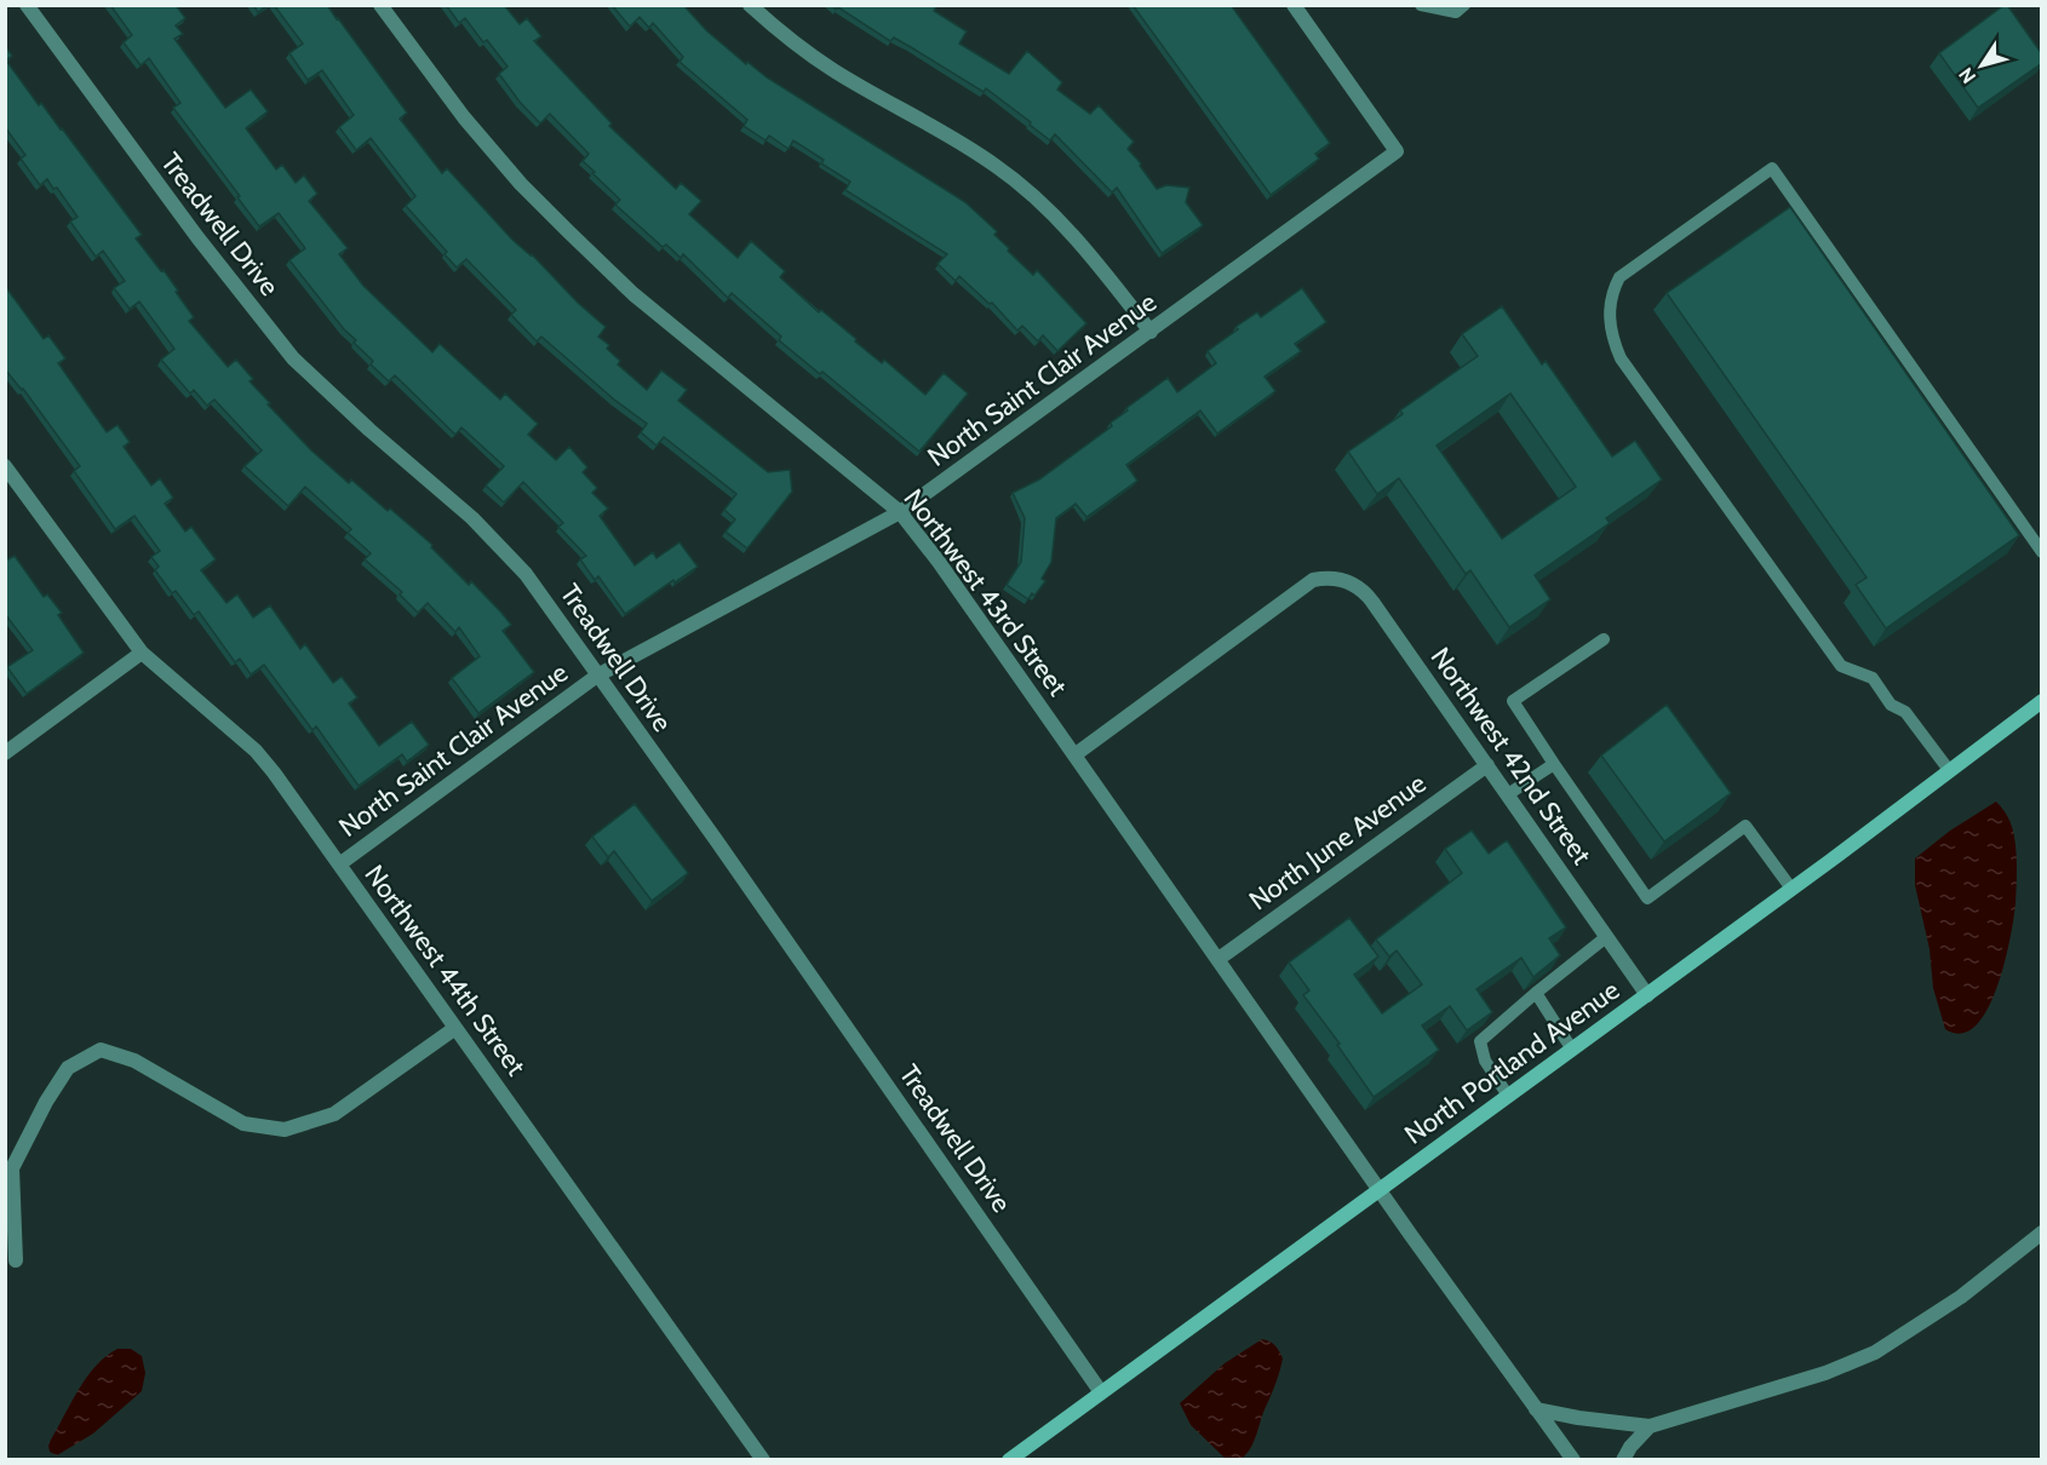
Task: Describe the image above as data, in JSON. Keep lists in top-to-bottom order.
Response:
{
  "streets": {
    "main road": ["North Portland Avenue"],
    "street": [
      "Treadwell Drive",
      "North Saint Clair Avenue",
      "Northwest 43rd Street",
      "Northwest 42nd Street",
      "North June Avenue",
      "Northwest 44th Street"
    ]
  },
  "crossings": [
    ["Treadwell Drive", "North Saint Clair Avenue"],
    ["Treadwell Drive", "North Portland Avenue"],
    ["North Saint Clair Avenue", "Northwest 43rd Street"],
    ["North Saint Clair Avenue", "Northwest 44th Street"],
    ["Northwest 43rd Street", "Northwest 42nd Street"],
    ["Northwest 43rd Street", "North June Avenue"],
    ["Northwest 43rd Street", "North Portland Avenue"],
    ["Northwest 42nd Street", "North June Avenue"],
    ["Northwest 42nd Street", "North Portland Avenue"]
  ],
  "north": "bottom left"
}
